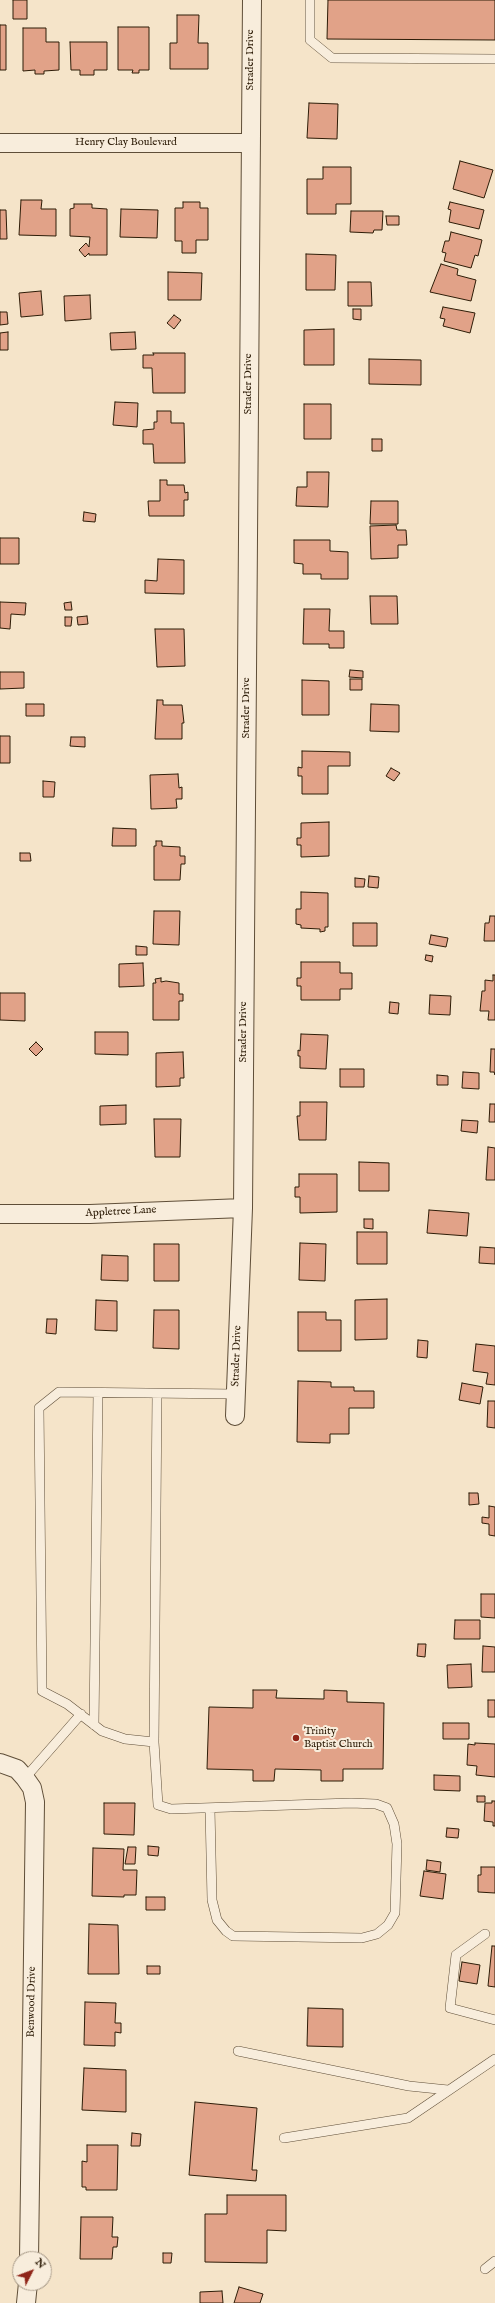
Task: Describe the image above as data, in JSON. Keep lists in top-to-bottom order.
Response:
{
  "streets": {
    "street": [
      "Strader Drive",
      "Henry Clay Boulevard",
      "Appletree Lane",
      "Benwood Drive"
    ]
  },
  "crossings": [
    ["Strader Drive", "Henry Clay Boulevard"],
    ["Strader Drive", "Appletree Lane"]
  ],
  "places": ["Trinity Baptist Church"],
  "north": "top right"
}
